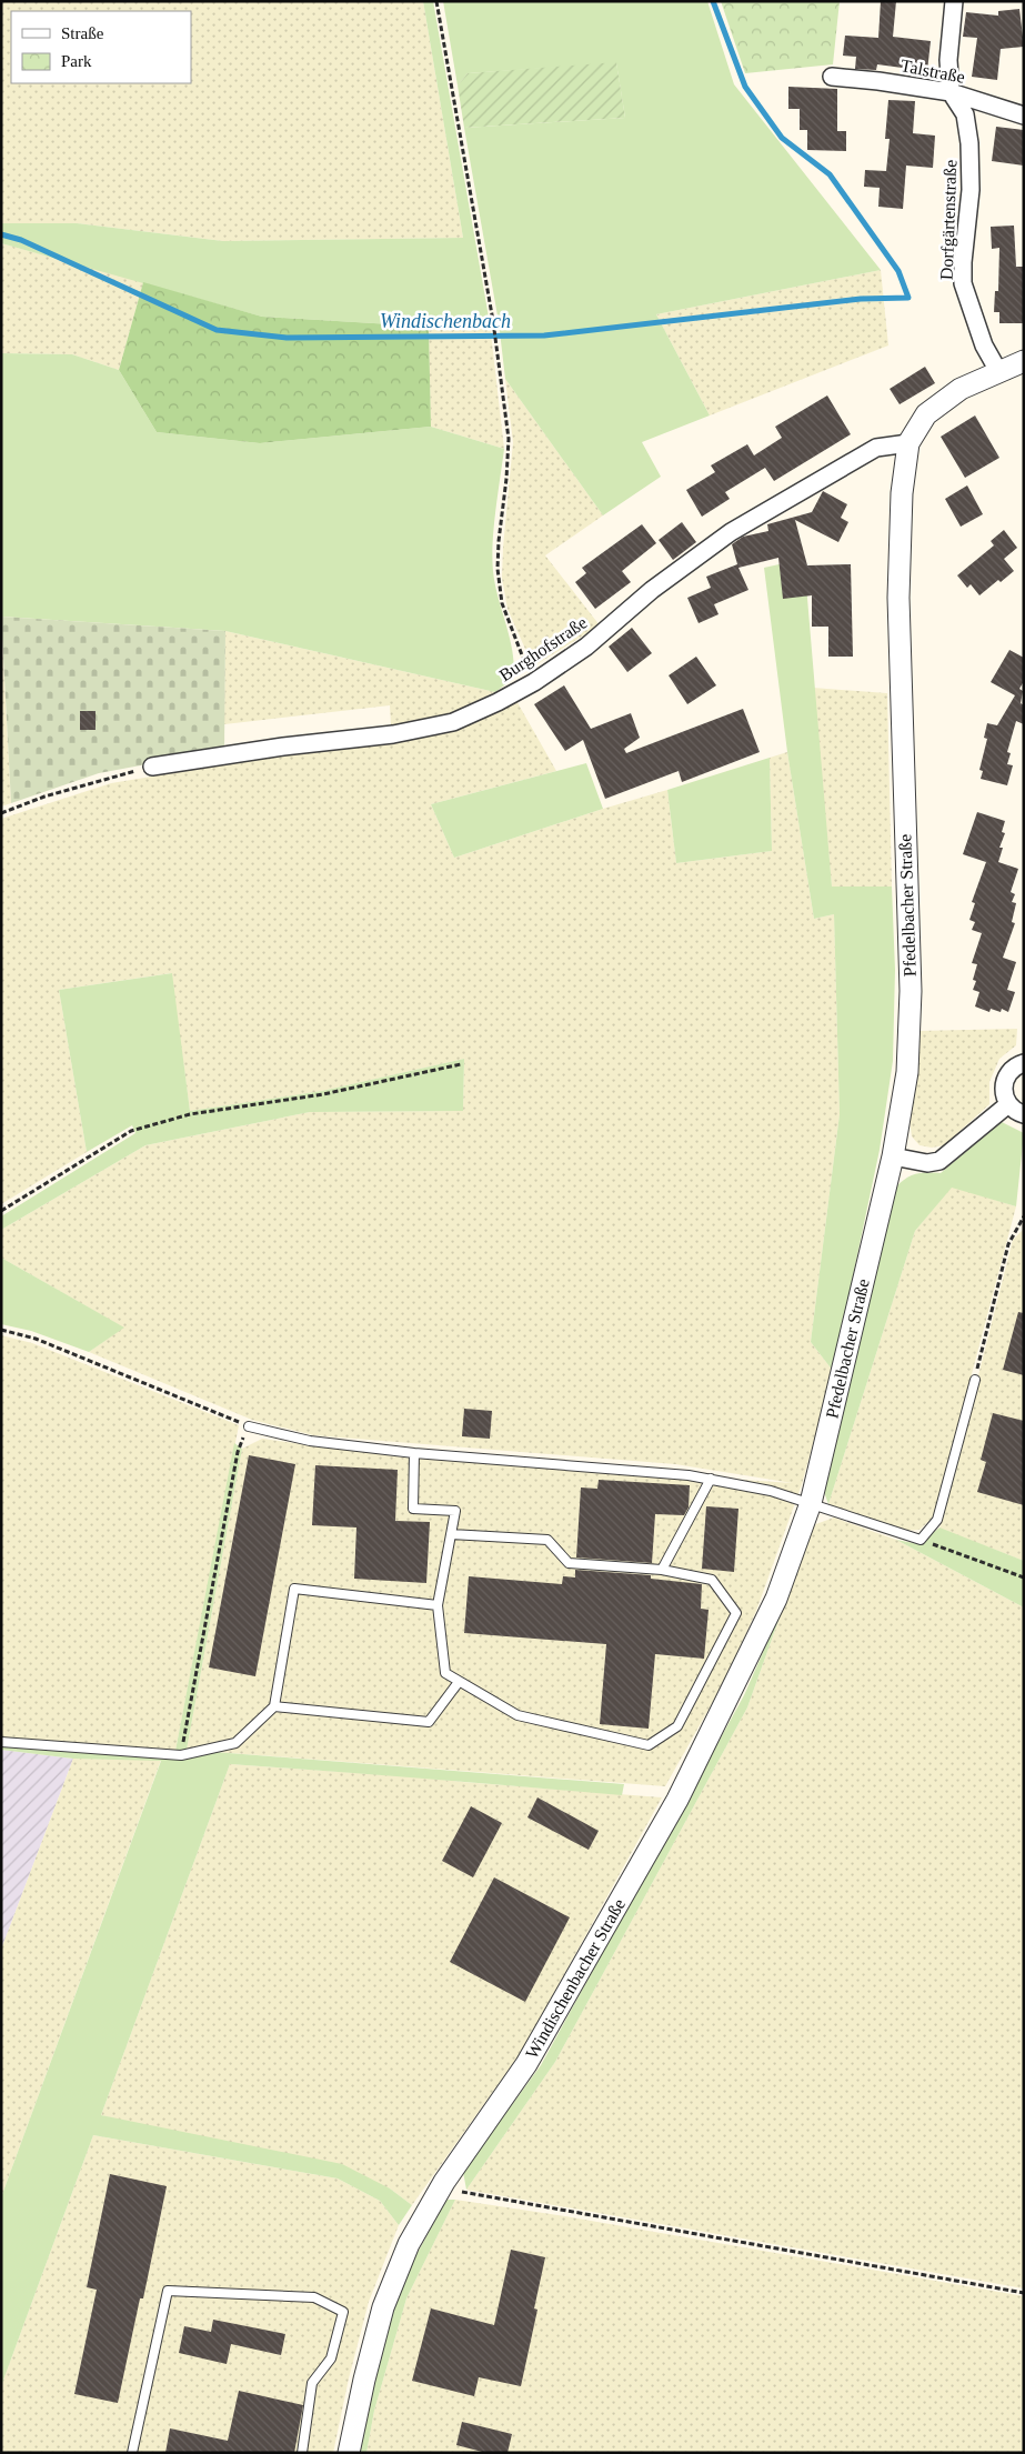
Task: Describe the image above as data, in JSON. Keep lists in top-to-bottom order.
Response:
{
  "streets": {
    "street": [
      "Talstraße",
      "Dorfgärtenstraße",
      "Burghofstraße",
      "Pfedelbacher Straße",
      "Windischenbacher Straße"
    ]
  },
  "crossings": [
    ["Talstraße", "Dorfgärtenstraße"],
    ["Dorfgärtenstraße", "Pfedelbacher Straße"],
    ["Burghofstraße", "Pfedelbacher Straße"],
    ["Pfedelbacher Straße", "Windischenbacher Straße"]
  ],
  "water": ["Windischenbach"],
  "legend": ["Straße", "Park"]
}
